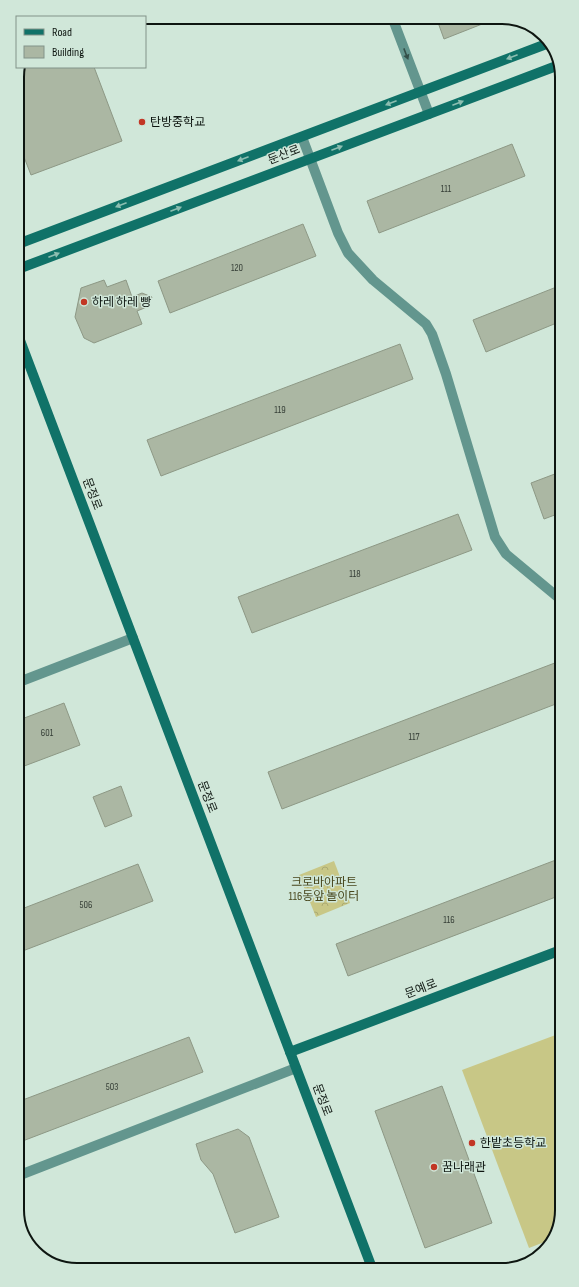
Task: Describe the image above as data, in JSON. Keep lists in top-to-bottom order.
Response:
{
  "streets": {
    "main road": ["둔산로", "문정로", "문예로"]
  },
  "crossings": [
    ["문정로", "문예로"]
  ],
  "parks": ["크로바아파트 116동앞 놀이터"],
  "places": [
    "탄방중학교",
    "하레 하레 빵",
    "한밭초등학교",
    "꿈나래관"
  ],
  "house_numbers": [
    "111",
    "120",
    "119",
    "118",
    "601",
    "117",
    "506",
    "116",
    "503"
  ],
  "legend": ["Road", "Building"]
}
